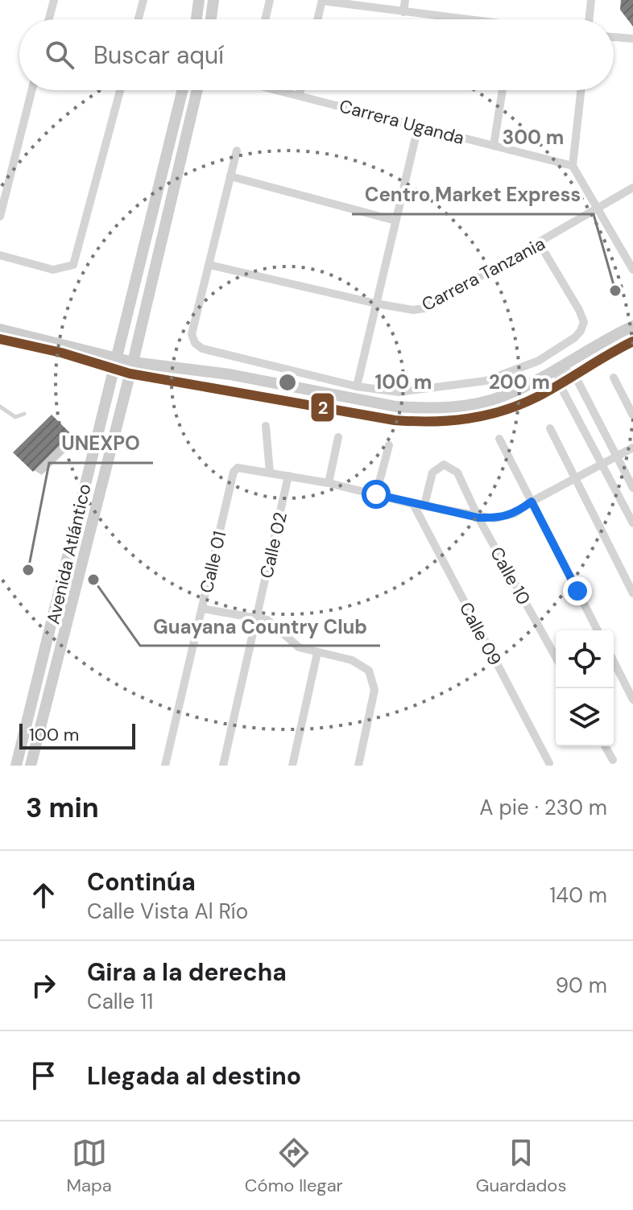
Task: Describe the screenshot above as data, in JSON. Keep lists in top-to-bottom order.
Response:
{
  "streets": {
    "main road": ["Avenida Atlántico"],
    "street": [
      "Carrera Uganda",
      "Carrera Tanzania",
      "Calle 02",
      "Calle 01",
      "Calle 10",
      "Calle 09"
    ]
  },
  "places": ["Centro Market Express", "UNEXPO", "Guayana Country Club"],
  "lines": ["transit line 2"],
  "scale_bar": "100 m",
  "page": {
    "search": "Buscar aquí",
    "scale": "100 m",
    "heading": ["3 min", "A pie · 230 m"],
    "list": [
      ["Continúa", "Calle Vista Al Río", "140 m"],
      ["Gira a la derecha", "Calle 11", "90 m"],
      "Llegada al destino"
    ],
    "nav": ["Mapa", "Cómo llegar", "Guardados"]
  },
  "rings": ["300 m", "100 m", "200 m"]
}
